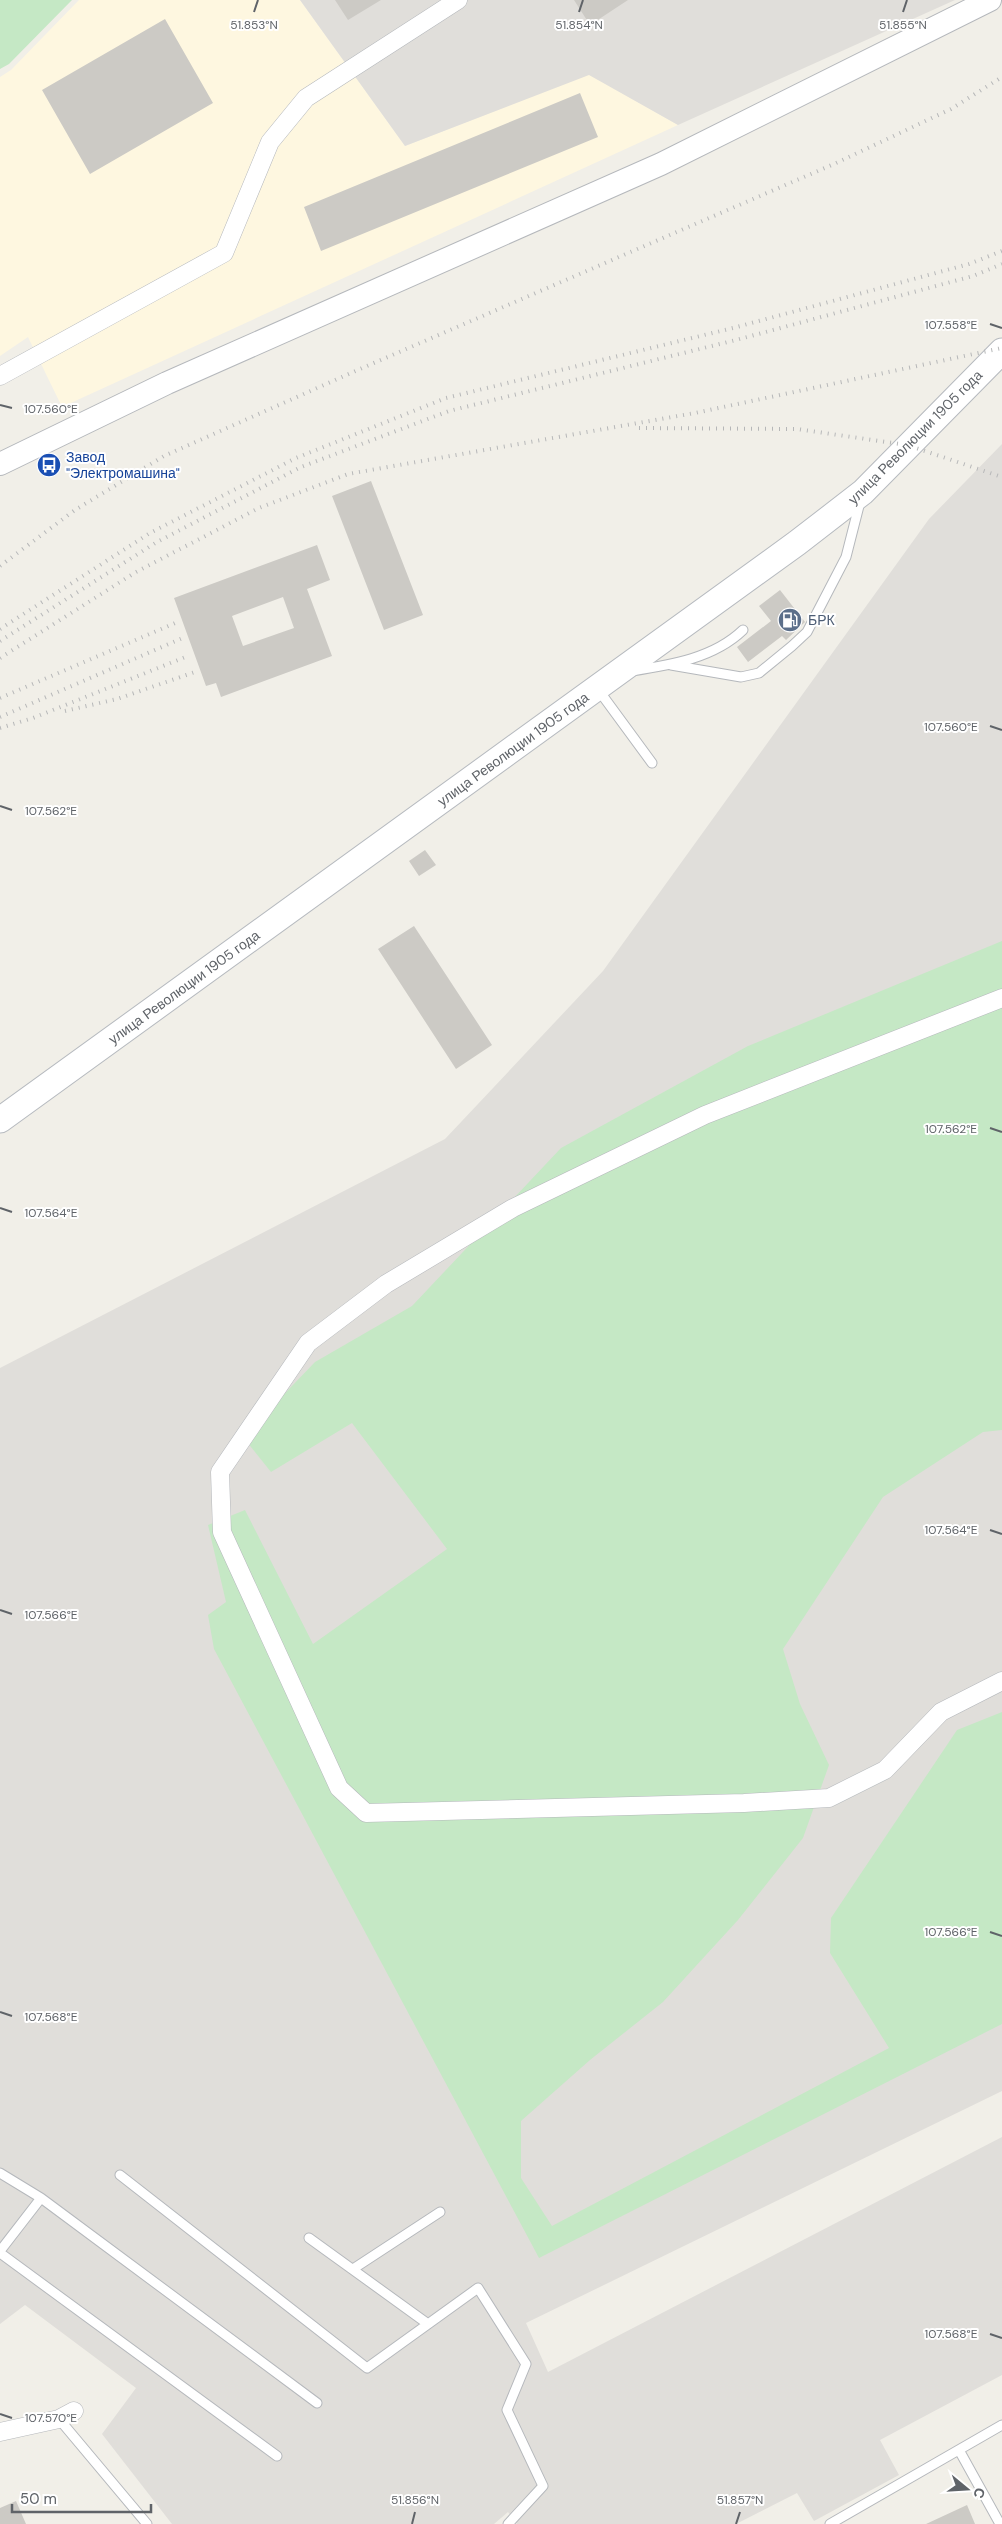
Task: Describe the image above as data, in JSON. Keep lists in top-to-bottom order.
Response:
{
  "streets": {
    "main road": ["улица Революции 1905 года"]
  },
  "places": {
    "bus stop": ["Завод \"Электромашина\""],
    "fuel station": ["БРК"]
  },
  "scale_bar": "50 m",
  "north": "right",
  "coordinates": [
    "51.853°N",
    "51.854°N",
    "51.855°N",
    "107.558°E",
    "107.560°E",
    "107.562°E",
    "107.564°E",
    "107.566°E",
    "107.568°E",
    "107.570°E",
    "51.856°N",
    "51.857°N"
  ]
}
